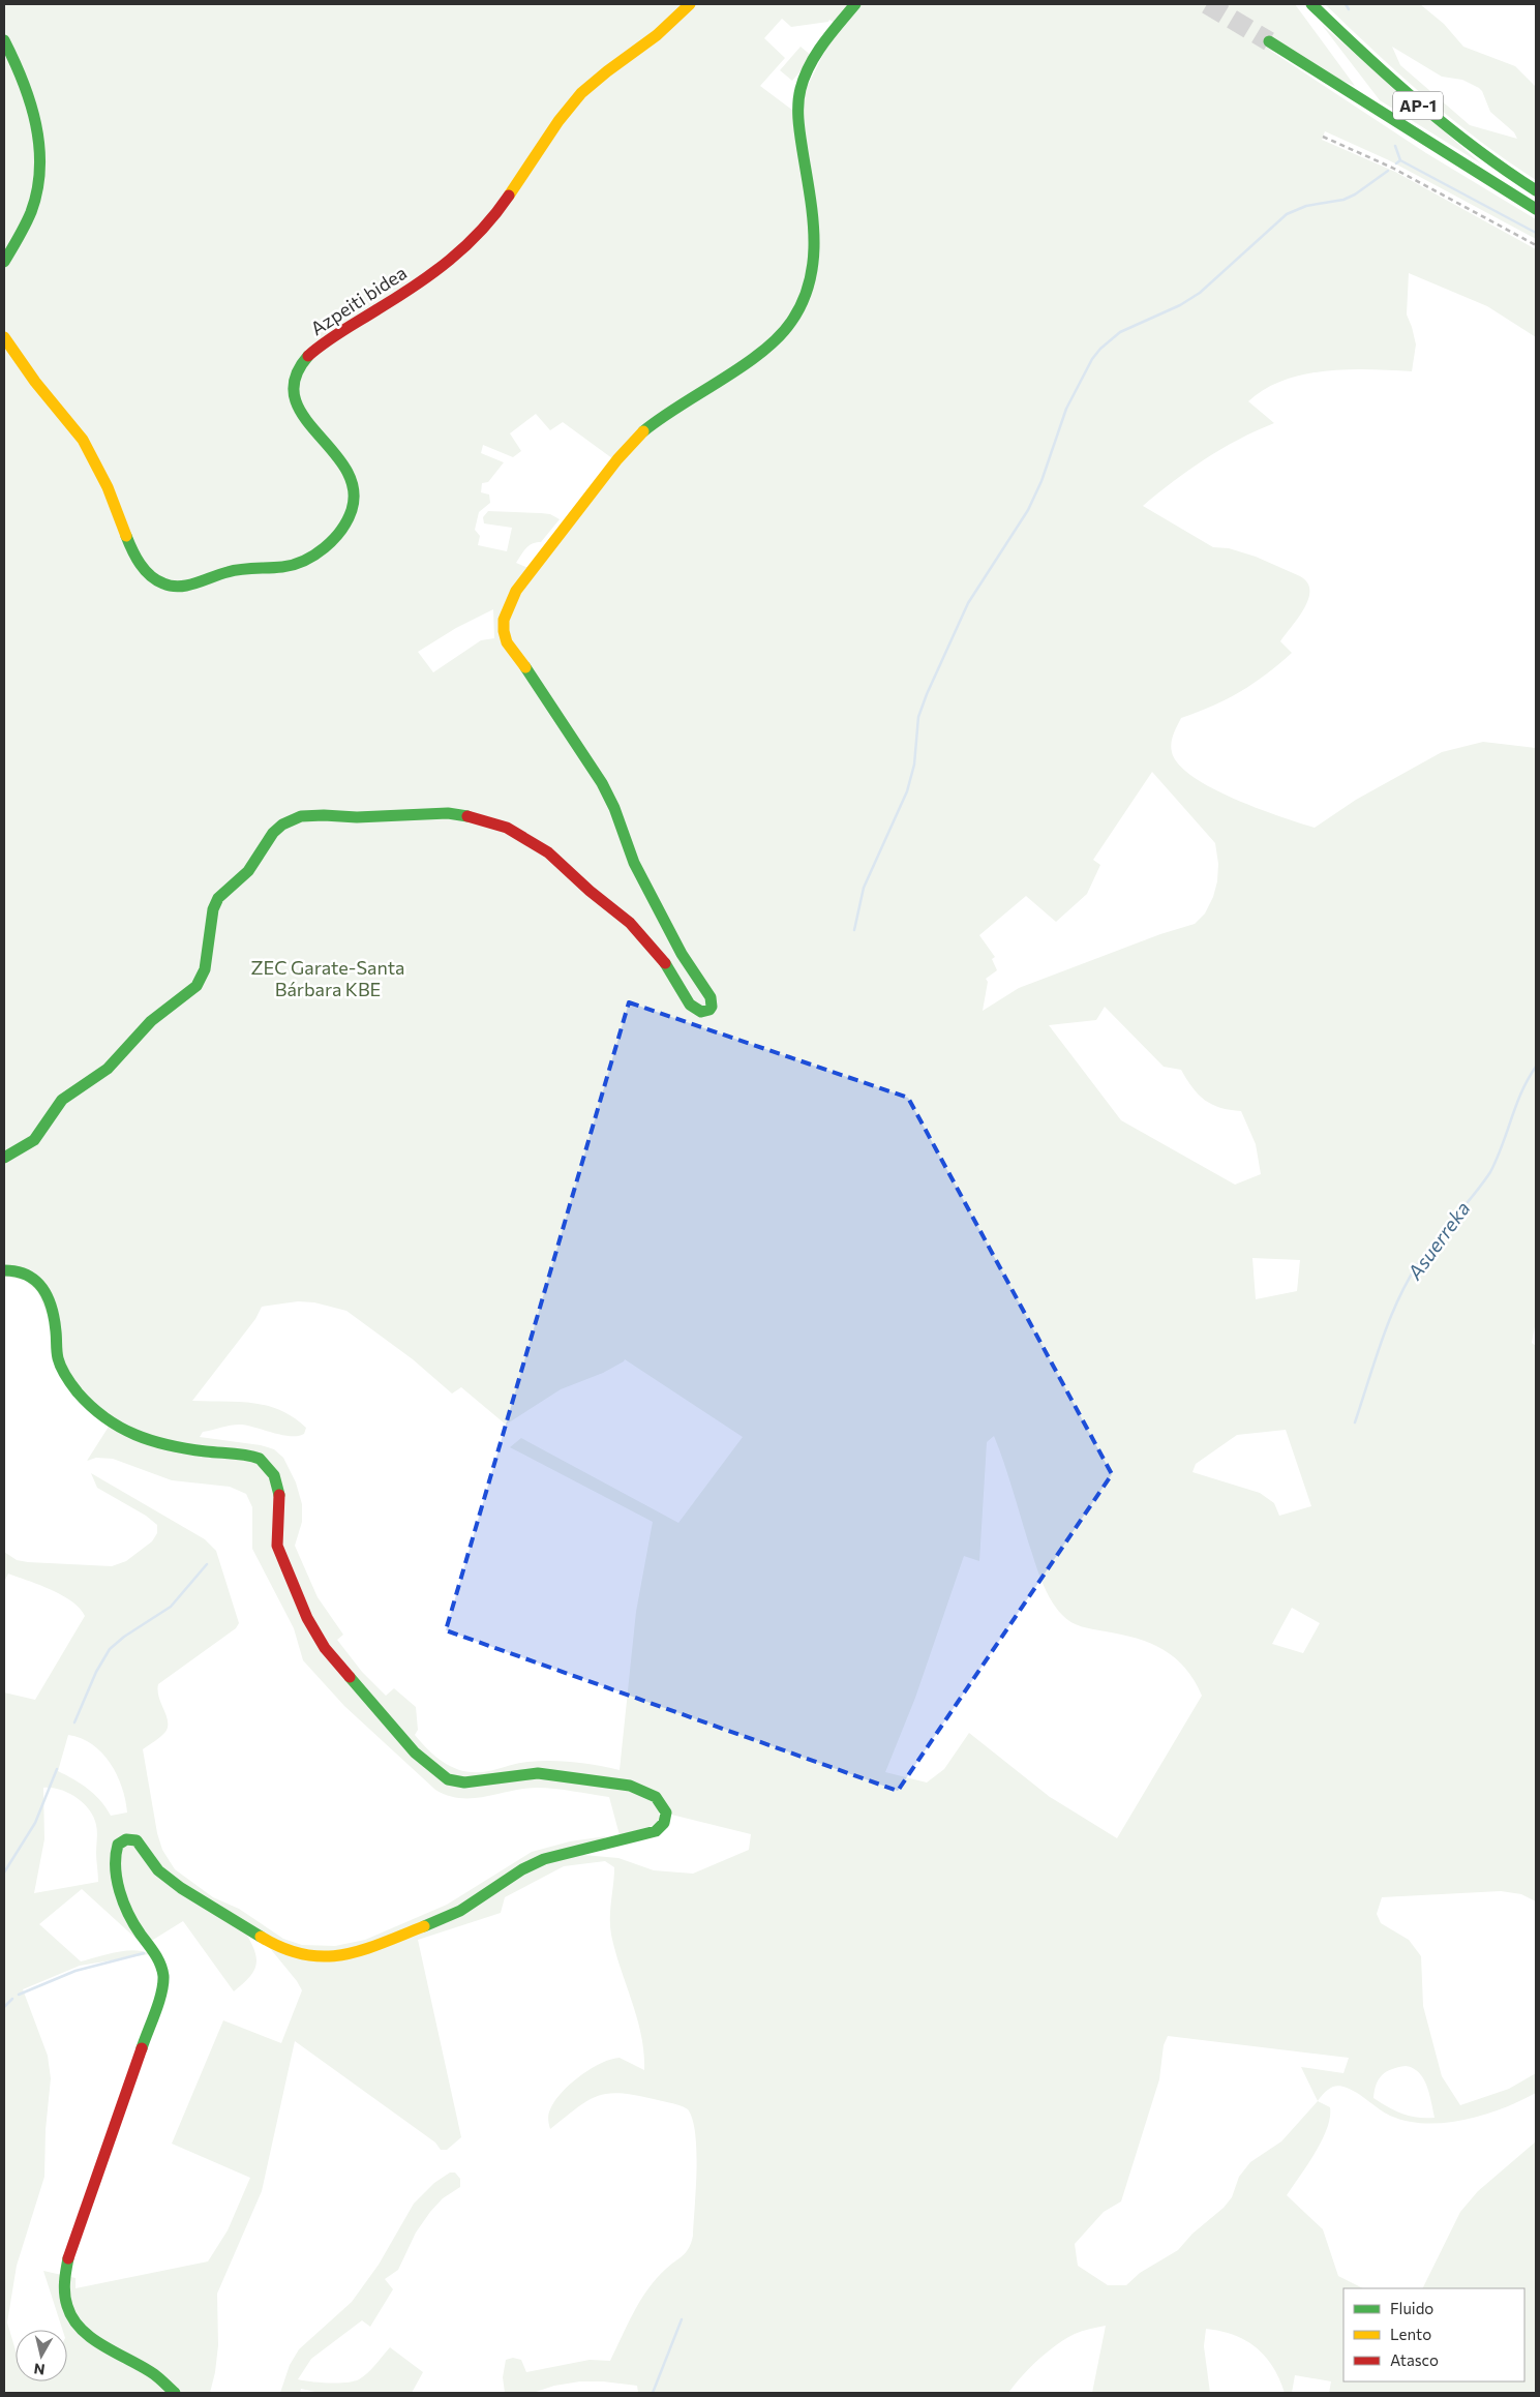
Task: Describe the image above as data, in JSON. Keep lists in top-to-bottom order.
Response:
{
  "streets": {
    "main road": ["AP-1", "Azpeiti bidea"]
  },
  "water": ["Asuerreka"],
  "parks": ["ZEC Garate-Santa Bárbara KBE"],
  "legend": ["Fluido", "Lento", "Atasco"],
  "north": "bottom"
}
